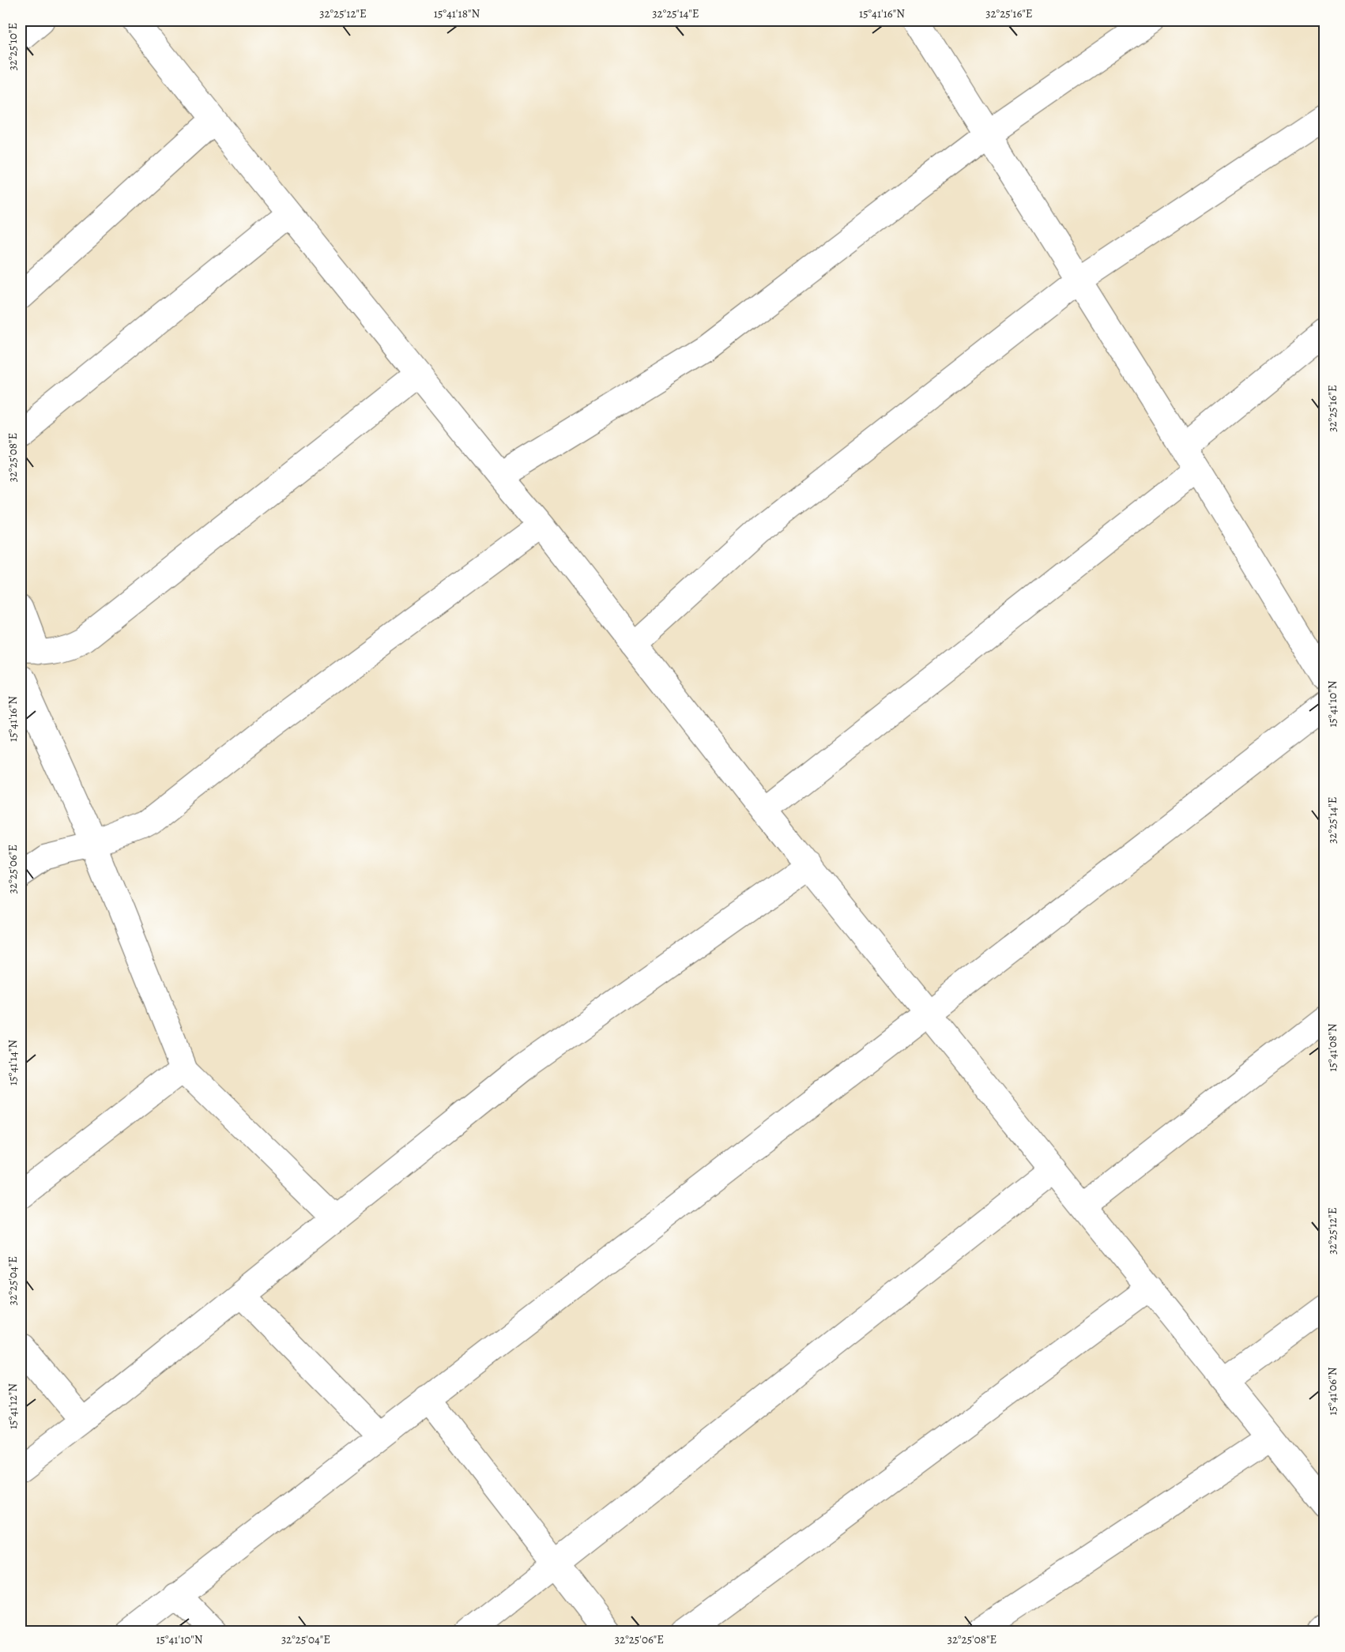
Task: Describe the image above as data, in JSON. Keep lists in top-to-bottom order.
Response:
{
  "coordinates": [
    "32°25'12\"E",
    "15°41'18\"N",
    "32°25'14\"E",
    "15°41'16\"N",
    "32°25'16\"E",
    "32°25'10\"E",
    "32°25'08\"E",
    "15°41'10\"N",
    "32°25'06\"E",
    "15°41'08\"N",
    "15°41'14\"N",
    "32°25'04\"E",
    "15°41'06\"N",
    "15°41'12\"N"
  ]
}
